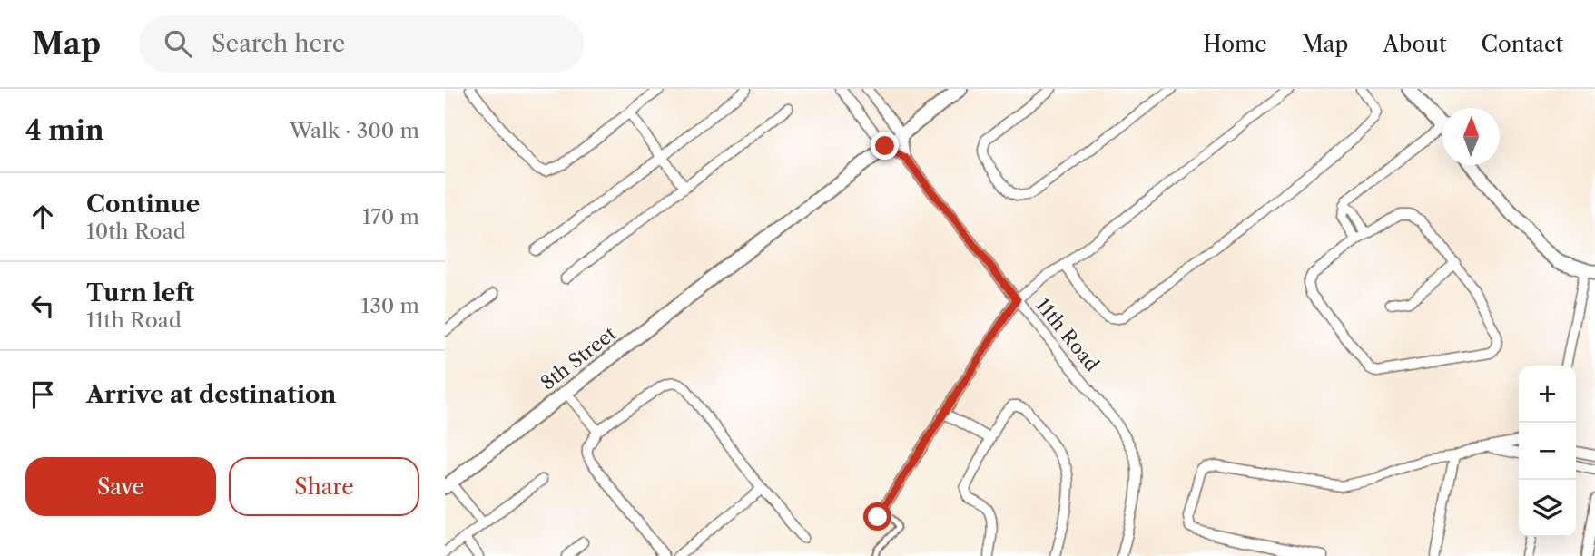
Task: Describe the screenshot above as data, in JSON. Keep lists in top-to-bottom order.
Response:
{
  "streets": {
    "street": ["11th Road", "8th Street"]
  },
  "crossings": [
    ["11th Road", "8th Street"]
  ],
  "north": "top",
  "page": {
    "header": "Map",
    "search": "Search here",
    "nav": [
      "Home",
      "Map",
      "About",
      "Contact"
    ],
    "heading": ["4 min", "Walk · 300 m"],
    "list": [
      ["Continue", "10th Road", "170 m"],
      ["Turn left", "11th Road", "130 m"],
      "Arrive at destination"
    ],
    "map_buttons": ["+", "−"],
    "buttons": ["Save", "Share"]
  }
}
